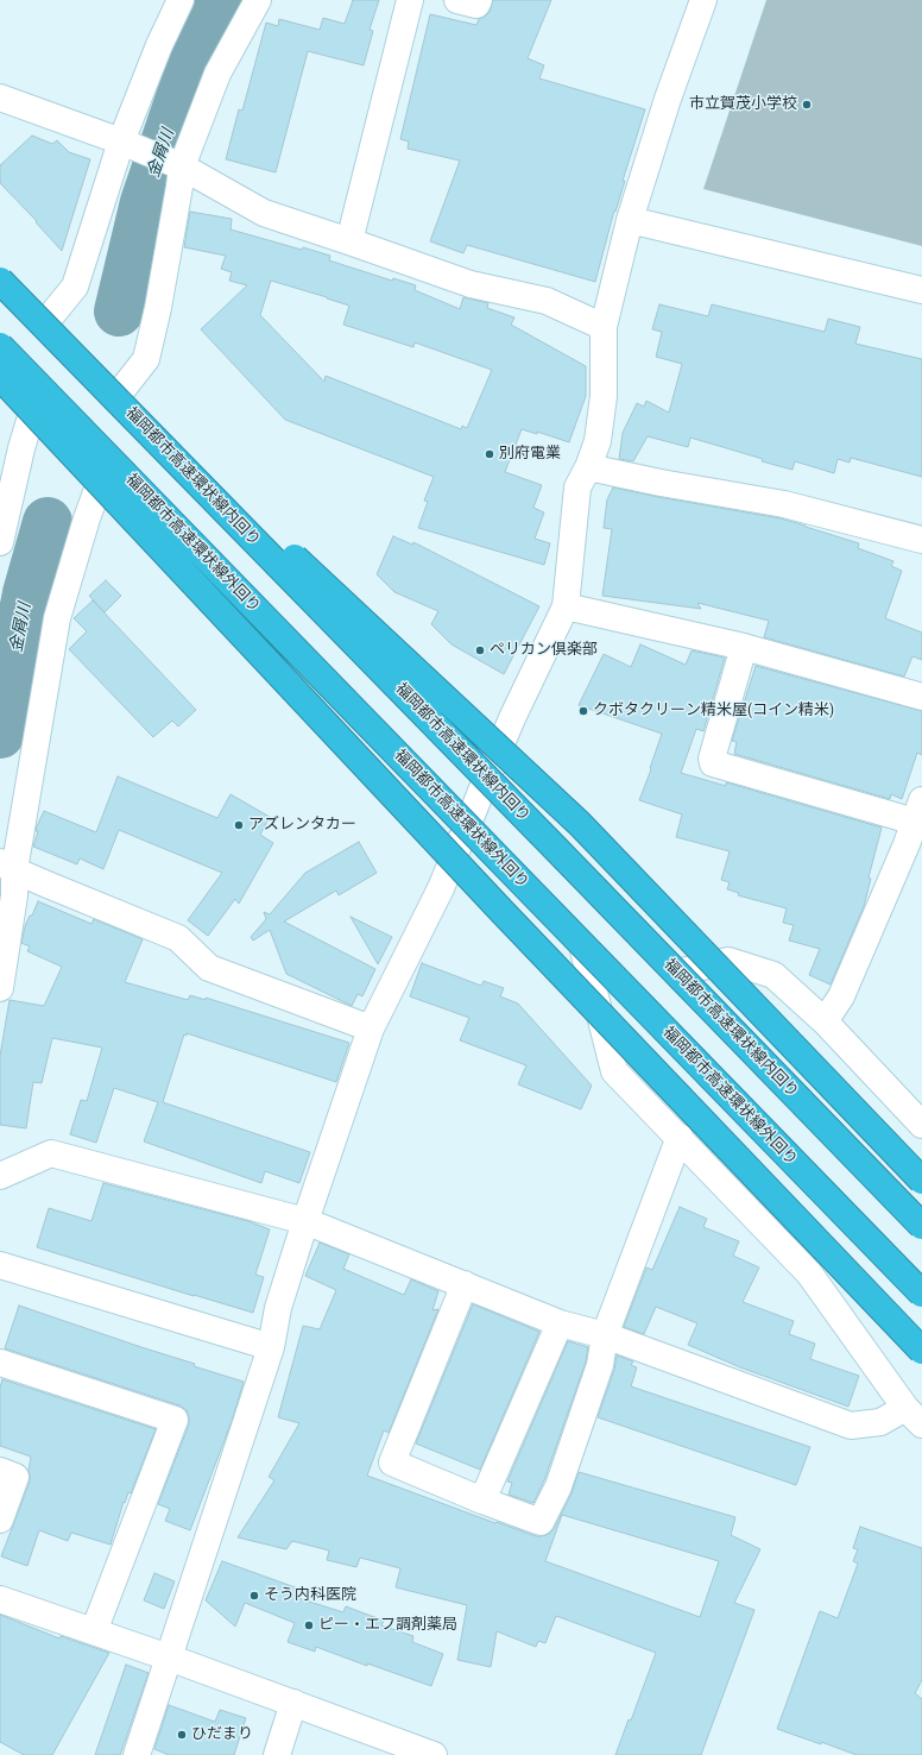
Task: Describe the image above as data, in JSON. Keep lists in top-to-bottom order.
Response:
{
  "streets": {
    "highway": ["福岡都市高速環状線内回り", "福岡都市高速環状線外回り"]
  },
  "water": ["金屑川"],
  "places": [
    "市立賀茂小学校",
    "別府電業",
    "ペリカン倶楽部",
    "クボタクリーン精米屋(コイン精米)",
    "アズレンタカー",
    "そう内科医院",
    "ピー・エフ調剤薬局",
    "ひだまり"
  ]
}
